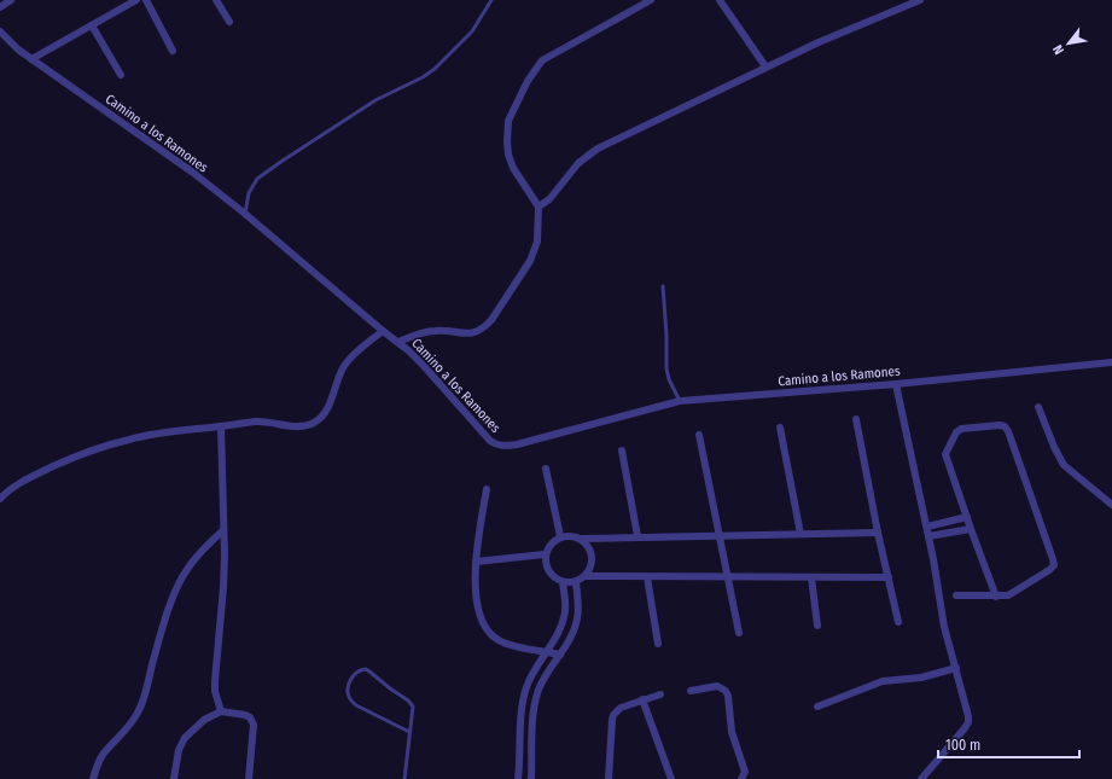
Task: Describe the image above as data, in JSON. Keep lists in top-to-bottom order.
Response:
{
  "streets": {
    "street": ["Camino a los Ramones"]
  },
  "scale_bar": "100 m",
  "north": "bottom left"
}
